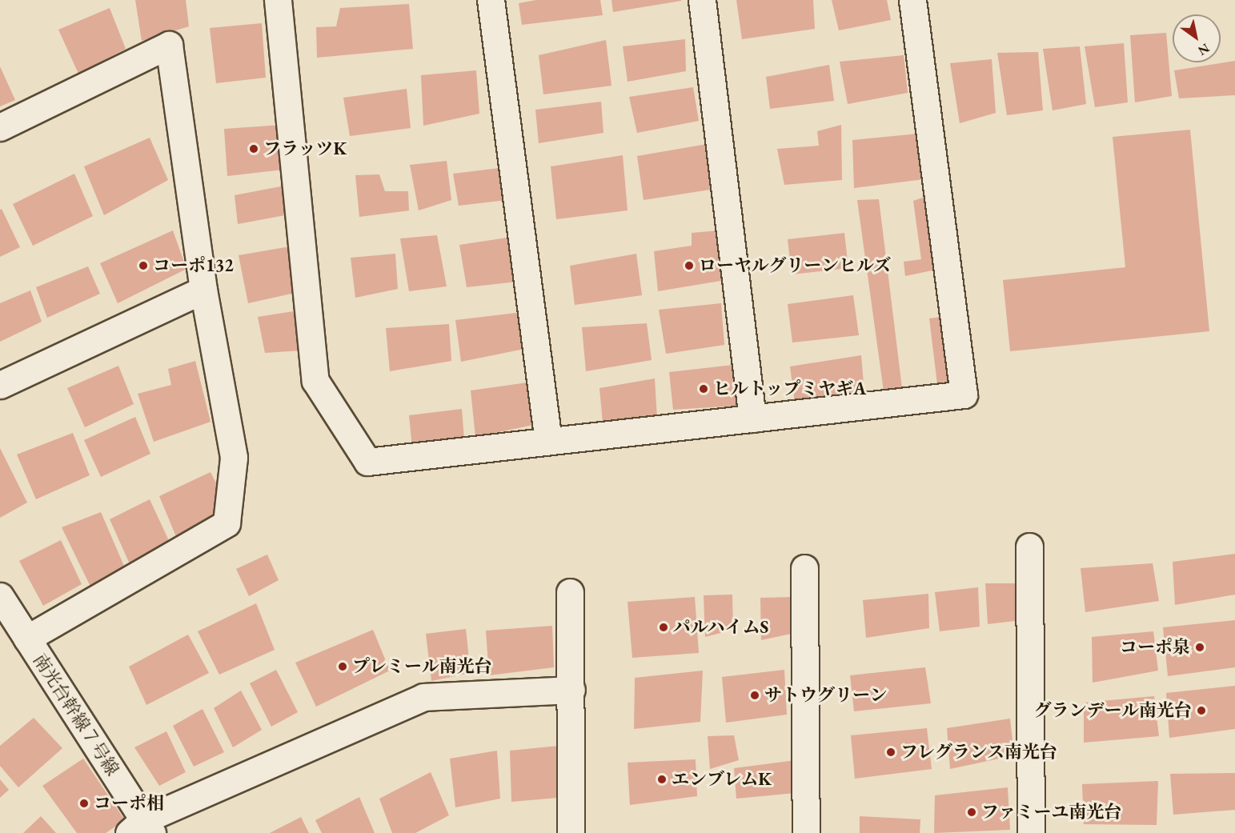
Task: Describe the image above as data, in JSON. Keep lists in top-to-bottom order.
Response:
{
  "streets": {
    "street": ["南光台幹線７号線"]
  },
  "places": [
    "フラッツK",
    "コーポ132",
    "ローヤルグリーンヒルズ",
    "ヒルトップミヤギA",
    "パルハイムS",
    "コーポ泉",
    "プレミール南光台",
    "サトウグリーン",
    "グランデール南光台",
    "フレグランス南光台",
    "エンブレムK",
    "コーポ相",
    "ファミーユ南光台"
  ],
  "north": "bottom right"
}
